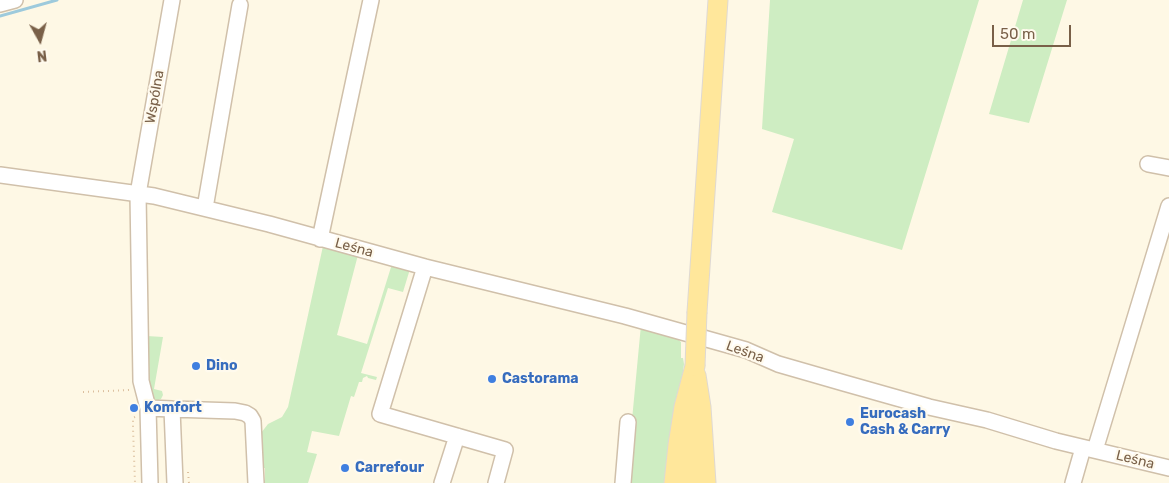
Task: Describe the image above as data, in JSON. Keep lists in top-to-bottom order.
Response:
{
  "streets": {
    "street": ["Wspólna", "Leśna"]
  },
  "crossings": [
    ["Wspólna", "Leśna"]
  ],
  "places": [
    "Dino",
    "Castorama",
    "Komfort",
    "Eurocash Cash & Carry",
    "Carrefour"
  ],
  "scale_bar": "50 m",
  "north": "bottom"
}
